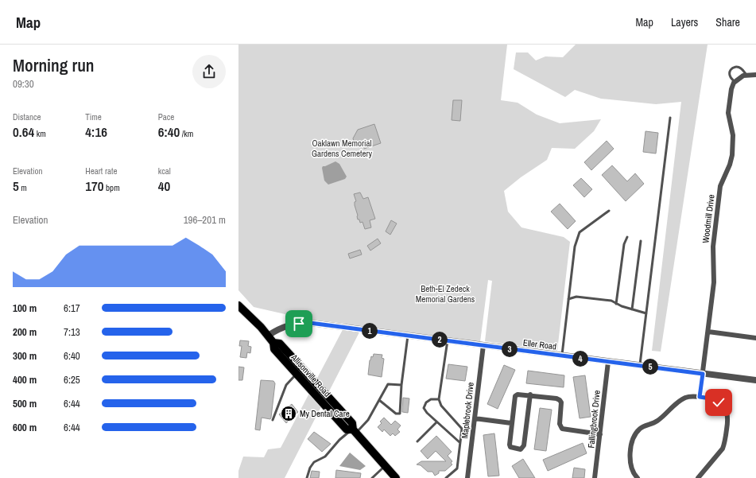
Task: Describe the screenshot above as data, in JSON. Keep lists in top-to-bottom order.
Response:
{
  "streets": {
    "main road": ["Allisonville Road"],
    "street": [
      "Woodmill Drive",
      "Eller Road",
      "Maplebrook Drive",
      "Fallingbrook Drive"
    ]
  },
  "crossings": [
    ["Woodmill Drive", "Eller Road"],
    ["Eller Road", "Allisonville Road"],
    ["Eller Road", "Maplebrook Drive"],
    ["Eller Road", "Fallingbrook Drive"]
  ],
  "parks": ["Oaklawn Memorial Gardens Cemetery", "Beth-El Zedeck Memorial Gardens"],
  "places": {
    "building": ["My Dental Care"]
  },
  "page": {
    "header": "Map",
    "nav": ["Map", "Layers", "Share"],
    "heading": ["Morning run", "09:30"],
    "stats": [
      ["Distance", "0.64 km"],
      ["Time", "4:16"],
      ["Pace", "6:40 /km"],
      ["Elevation", "5 m"],
      ["Heart rate", "170 bpm"],
      ["kcal", "40"]
    ],
    "chart": ["Elevation", "196–201 m"],
    "list": [
      {
        "name": "100 m",
        "note": "6:17"
      },
      {
        "name": "200 m",
        "note": "7:13"
      },
      {
        "name": "300 m",
        "note": "6:40"
      },
      {
        "name": "400 m",
        "note": "6:25"
      },
      {
        "name": "500 m",
        "note": "6:44"
      },
      {
        "name": "600 m",
        "note": "6:44"
      }
    ],
    "pins": [
      "1",
      "2",
      "3",
      "4",
      "5"
    ]
  }
}
